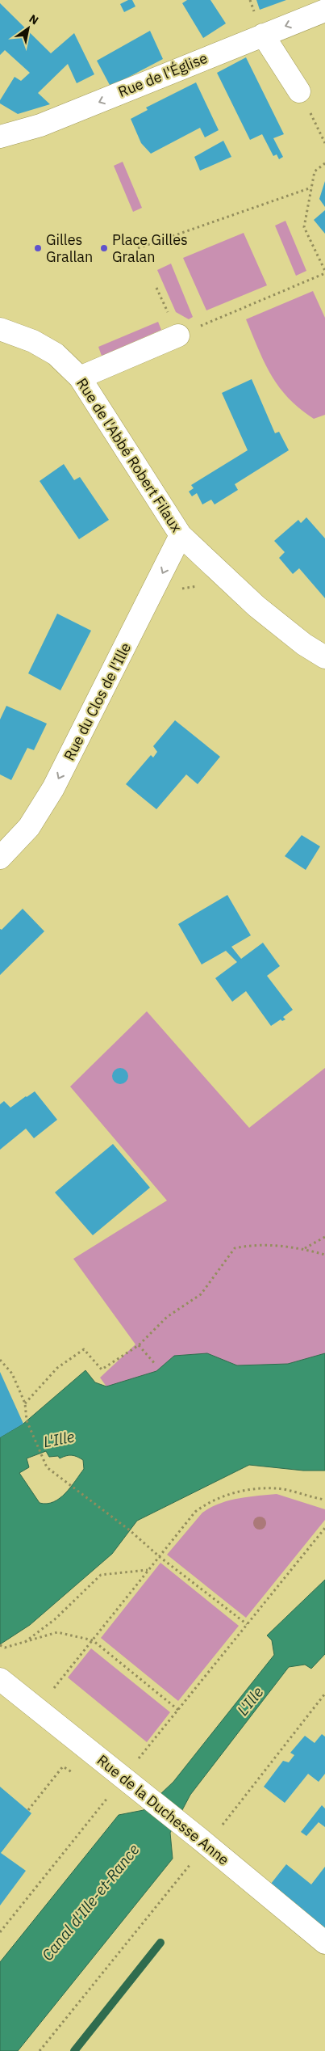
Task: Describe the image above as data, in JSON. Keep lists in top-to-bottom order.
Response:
{
  "streets": {
    "street": [
      "Rue de l'Église",
      "Rue de l'Abbé Robert Filaux",
      "Rue du Clos de l'Ille",
      "Rue de la Duchesse Anne"
    ]
  },
  "crossings": [
    ["Rue de l'Abbé Robert Filaux", "Rue du Clos de l'Ille"]
  ],
  "one_way": ["Rue de l'Église", "Rue du Clos de l'Ille"],
  "water": ["L'Ille", "Canal d'Ille-et-Rance"],
  "places": ["Gilles Grallan", "Place Gilles Gralan"],
  "north": "top right"
}
